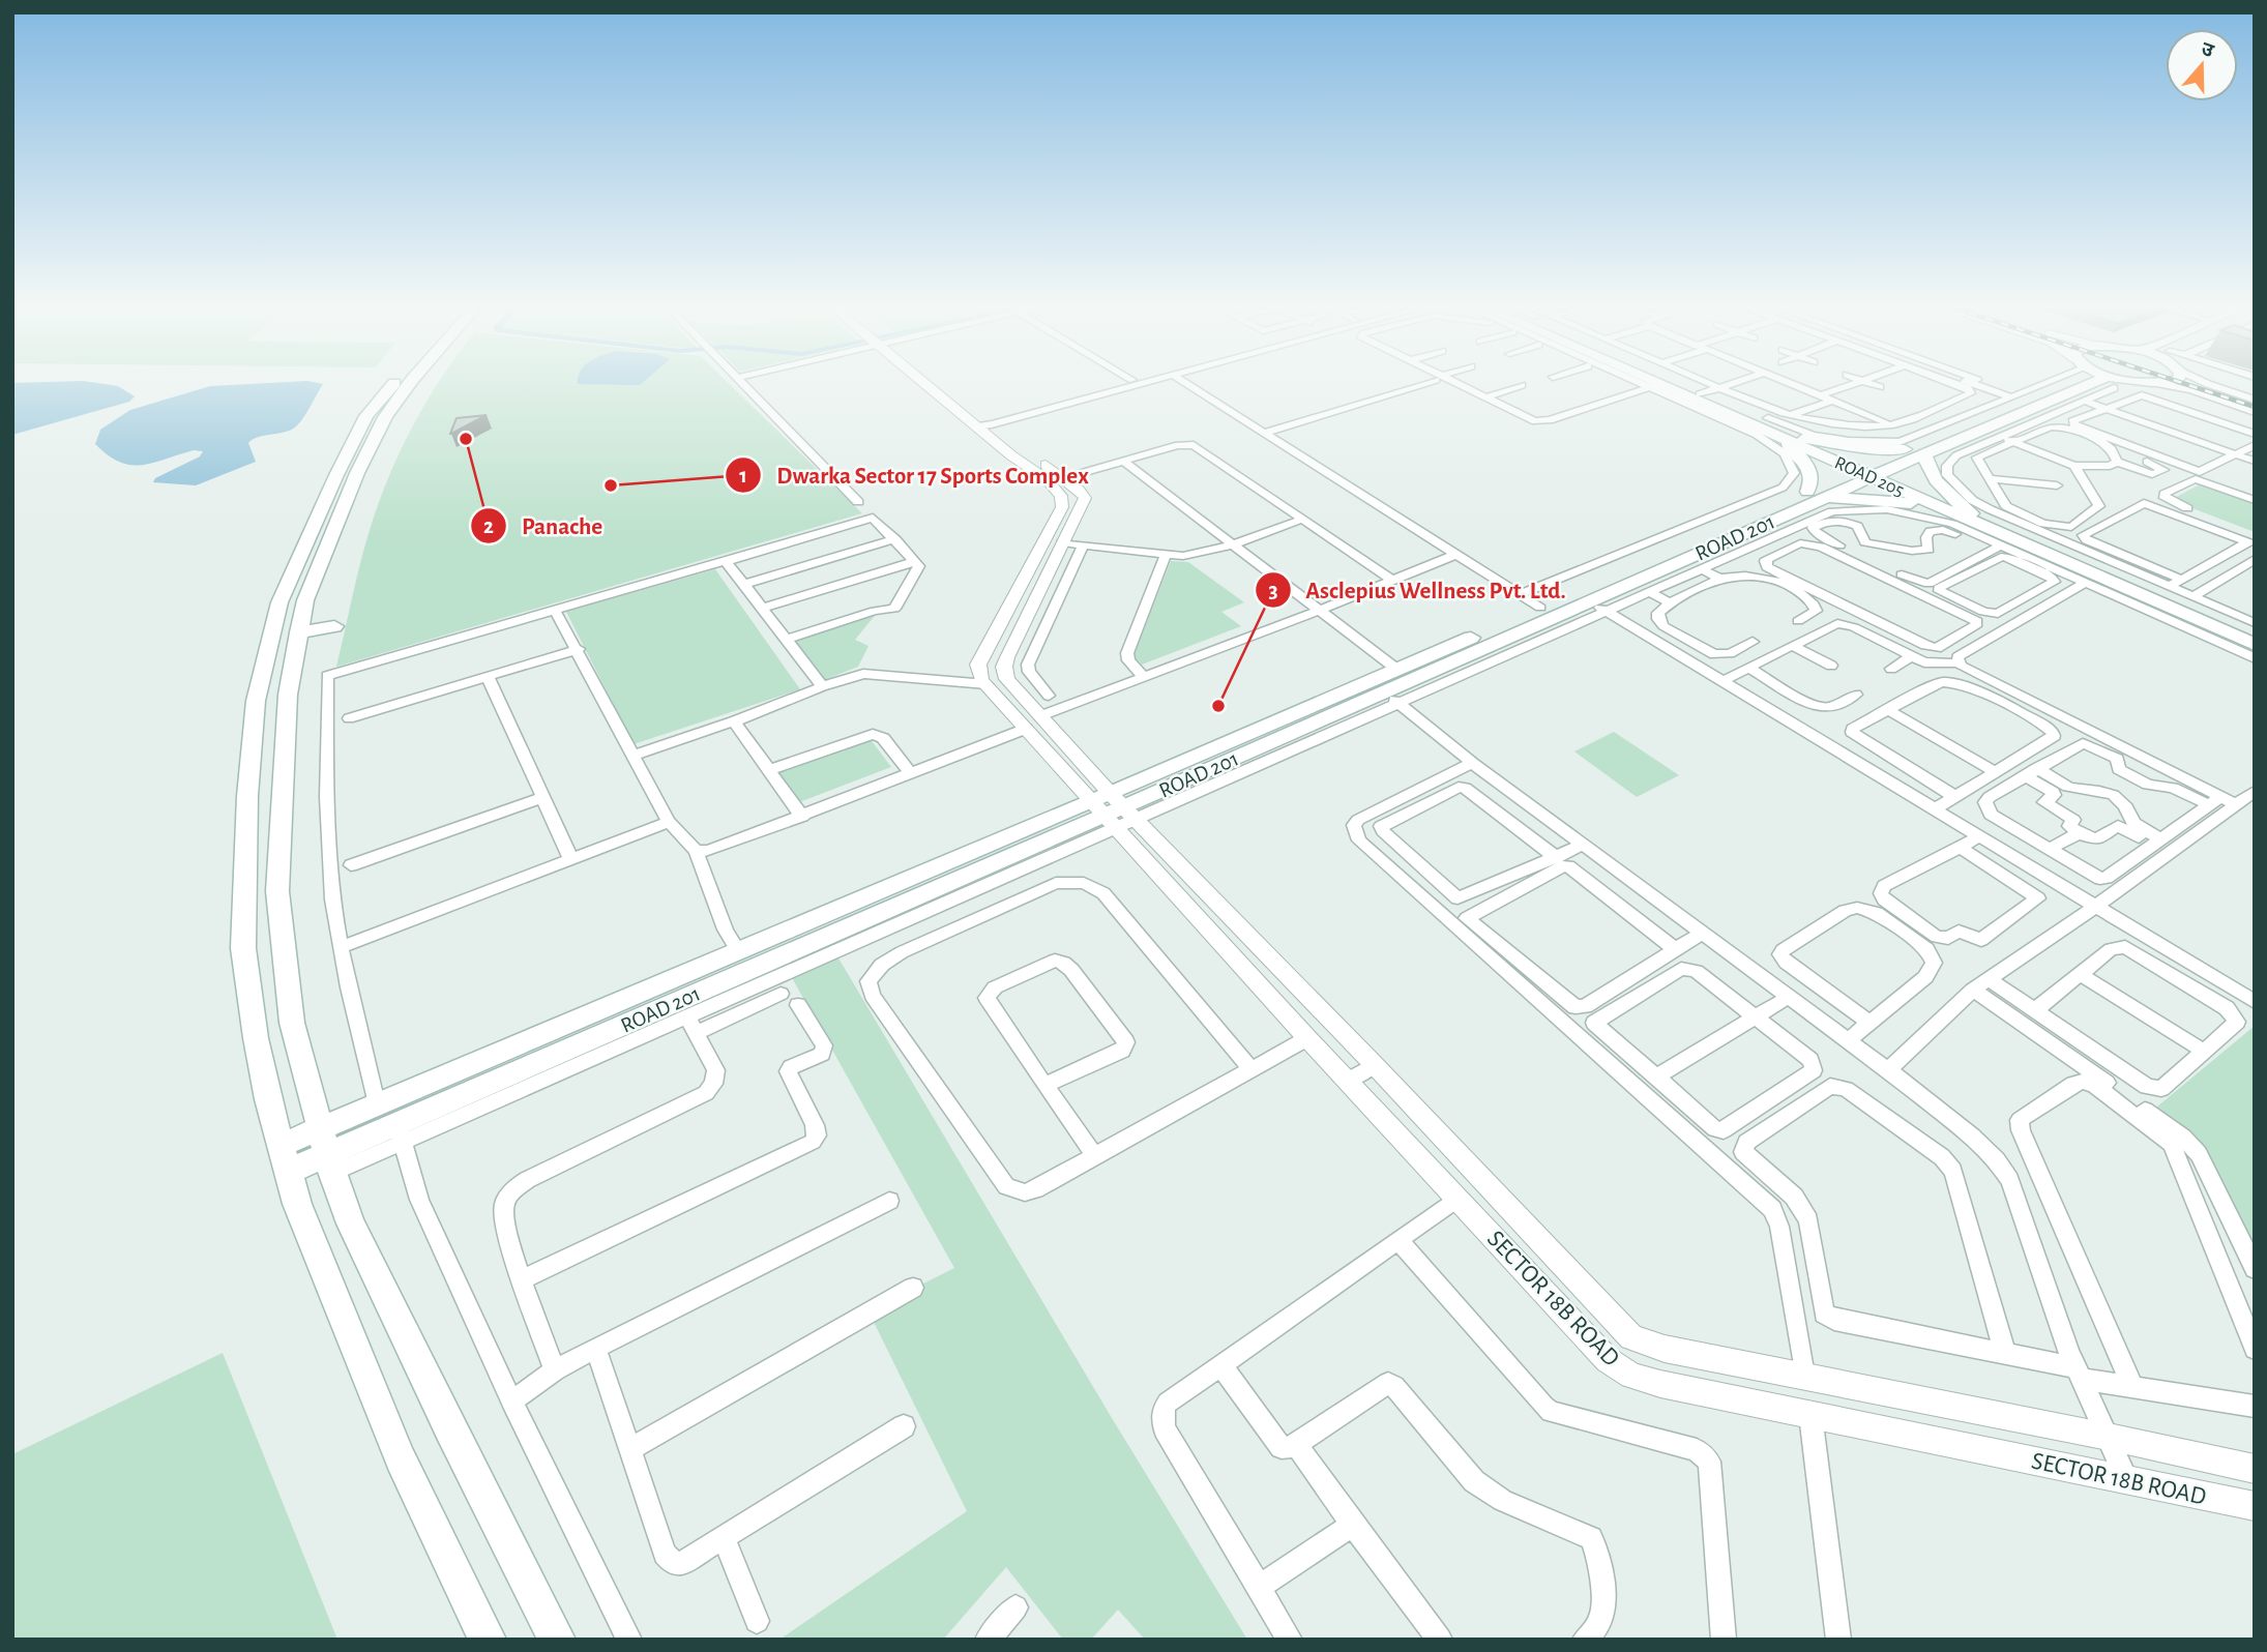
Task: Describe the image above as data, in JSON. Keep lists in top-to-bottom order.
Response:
{
  "streets": {
    "main road": ["ROAD 205", "ROAD 201"],
    "street": ["SECTOR 18B ROAD"]
  },
  "crossings": [
    ["ROAD 205", "ROAD 201"],
    ["ROAD 201", "SECTOR 18B ROAD"]
  ],
  "places": ["Panache", "Dwarka Sector 17 Sports Complex", "Asclepius Wellness Pvt. Ltd."],
  "north": "top"
}
